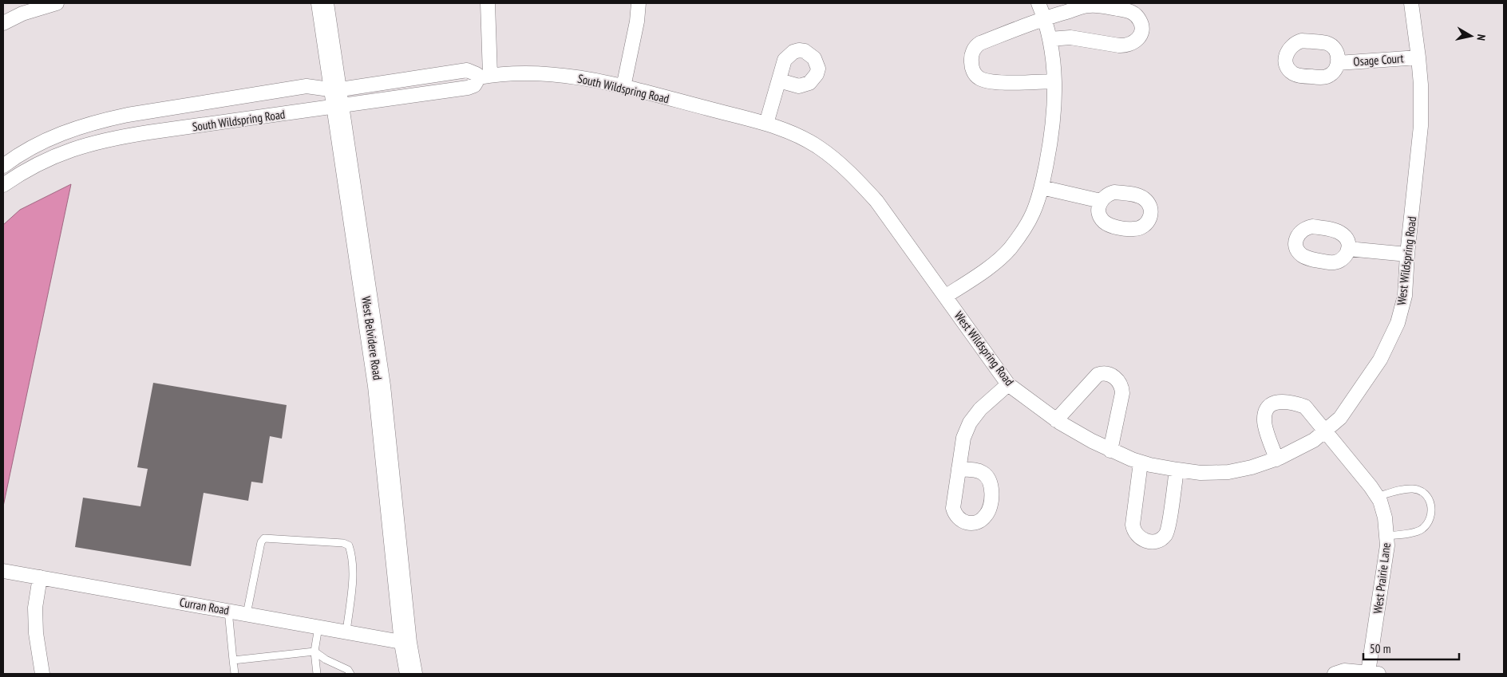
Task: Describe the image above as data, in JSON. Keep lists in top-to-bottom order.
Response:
{
  "streets": {
    "main road": ["West Belvidere Road"],
    "street": [
      "Osage Court",
      "South Wildspring Road",
      "West Wildspring Road",
      "West Prairie Lane",
      "Curran Road"
    ]
  },
  "crossings": [
    ["Osage Court", "West Wildspring Road"],
    ["South Wildspring Road", "West Wildspring Road"],
    ["South Wildspring Road", "West Belvidere Road"],
    ["West Wildspring Road", "West Prairie Lane"],
    ["West Belvidere Road", "Curran Road"]
  ],
  "scale_bar": "50 m",
  "north": "right"
}
